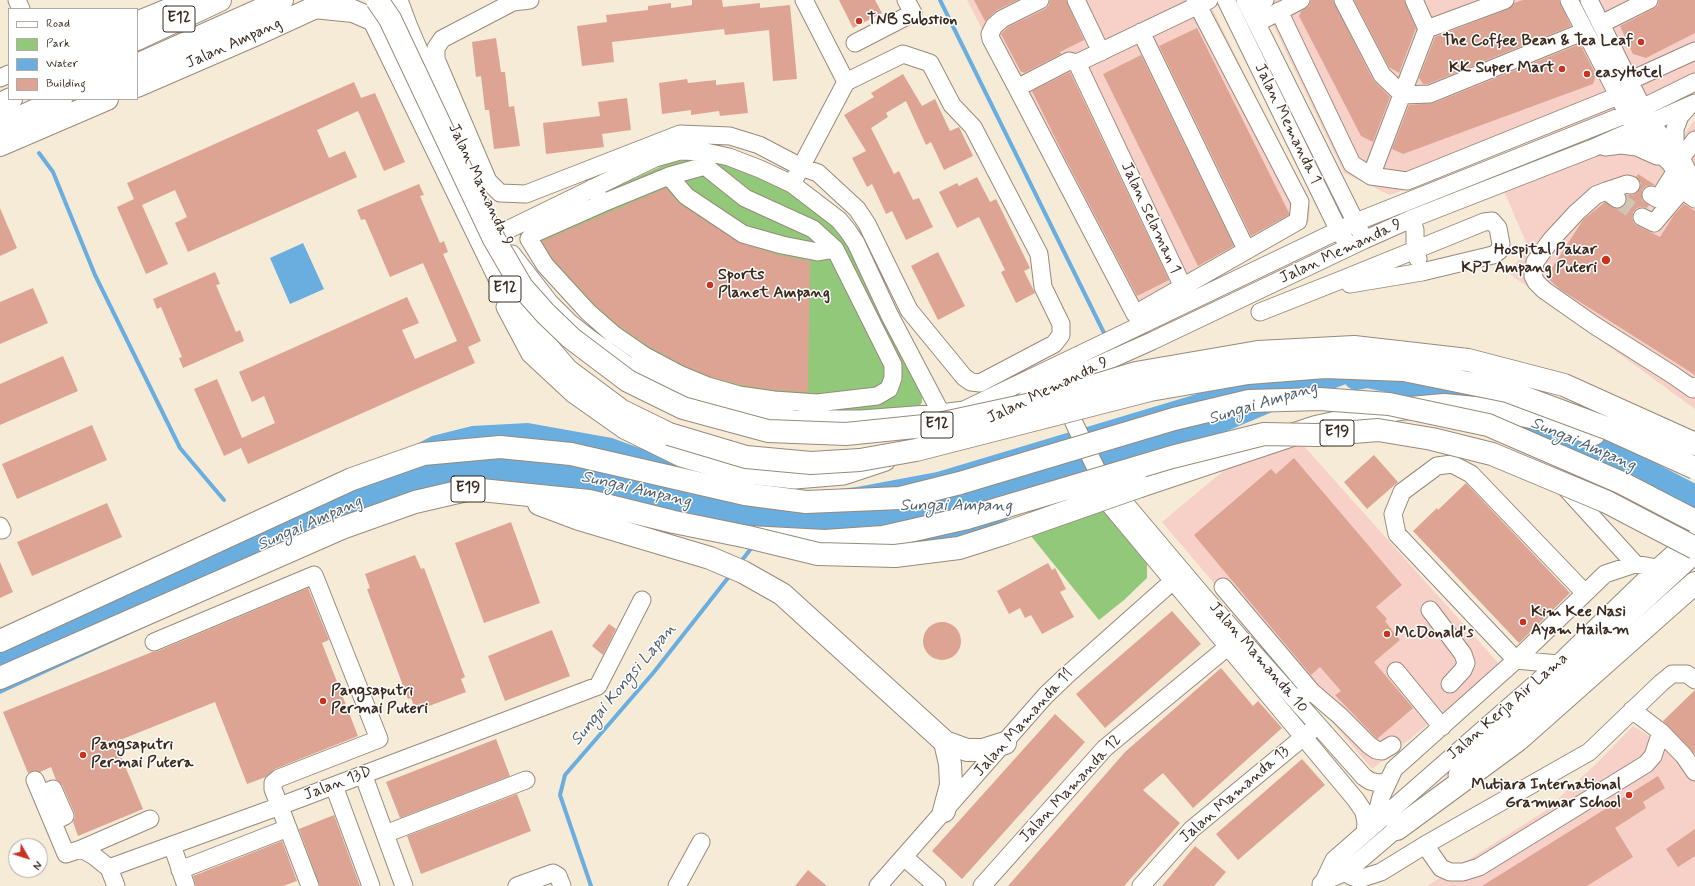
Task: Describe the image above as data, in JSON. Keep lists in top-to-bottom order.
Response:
{
  "streets": {
    "main road": ["E12", "Jalan Ampang", "E19"],
    "street": [
      "Jalan Memanda 1",
      "Jalan Mamanda 9",
      "Jalan Selaman 1",
      "Jalan Memanda 9",
      "Jalan Mamanda 10",
      "Jalan Kerja Air Lama",
      "Jalan Mamanda 11",
      "Jalan 13D",
      "Jalan Mamanda 12",
      "Jalan Mamanda 13"
    ]
  },
  "crossings": [
    ["E12", "Jalan Memanda 9"],
    ["Jalan Memanda 1", "Jalan Memanda 9"],
    ["Jalan Mamanda 9", "Jalan Memanda 9"],
    ["Jalan Memanda 9", "Jalan Mamanda 10"],
    ["Jalan Mamanda 10", "Jalan Kerja Air Lama"],
    ["Jalan Mamanda 10", "Jalan Mamanda 11"],
    ["Jalan Mamanda 10", "Jalan Mamanda 12"],
    ["Jalan Mamanda 10", "Jalan Mamanda 13"]
  ],
  "water": ["Sungai Ampang", "Sungai Kongsi Lapan"],
  "places": [
    "TNB Substion",
    "The Coffee Bean & Tea Leaf",
    "KK Super Mart",
    "easyHotel",
    "Hospital Pakar KPJ Ampang Puteri",
    "Sports Planet Ampang",
    "Kim Kee Nasi Ayam Hailam",
    "McDonald's",
    "Pangsaputri Permai Puteri",
    "Pangsaputri Permai Putera",
    "Mutiara International Grammar School"
  ],
  "legend": [
    "Road",
    "Park",
    "Water",
    "Building"
  ],
  "north": "bottom right"
}
